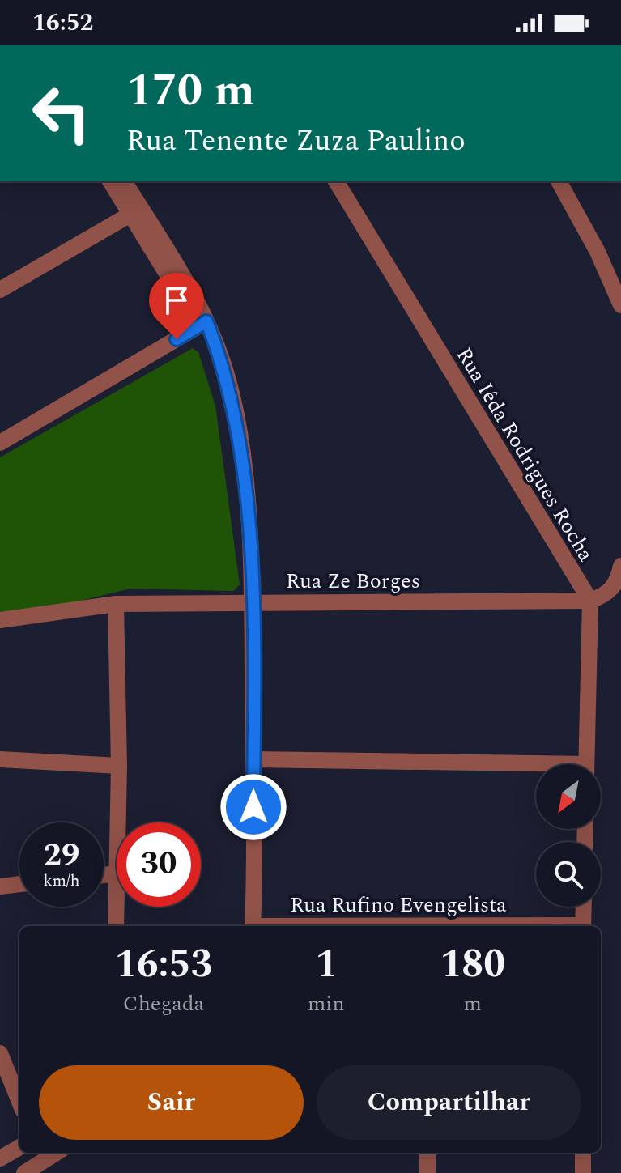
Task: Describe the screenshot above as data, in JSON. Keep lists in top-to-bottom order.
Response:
{
  "streets": {
    "street": ["Rua Iêda Rodrigues Rocha", "Rua Ze Borges"]
  },
  "crossings": [
    ["Rua Iêda Rodrigues Rocha", "Rua Ze Borges"]
  ],
  "north": "bottom left",
  "page": {
    "status": "16:52",
    "turn": ["170 m", "Rua Tenente Zuza Paulino"],
    "speed": "29 km/h",
    "limit": "30",
    "eta": [
      "16:53",
      "Chegada",
      "1",
      "min",
      "180",
      "m"
    ],
    "buttons": ["Sair", "Compartilhar"]
  }
}
